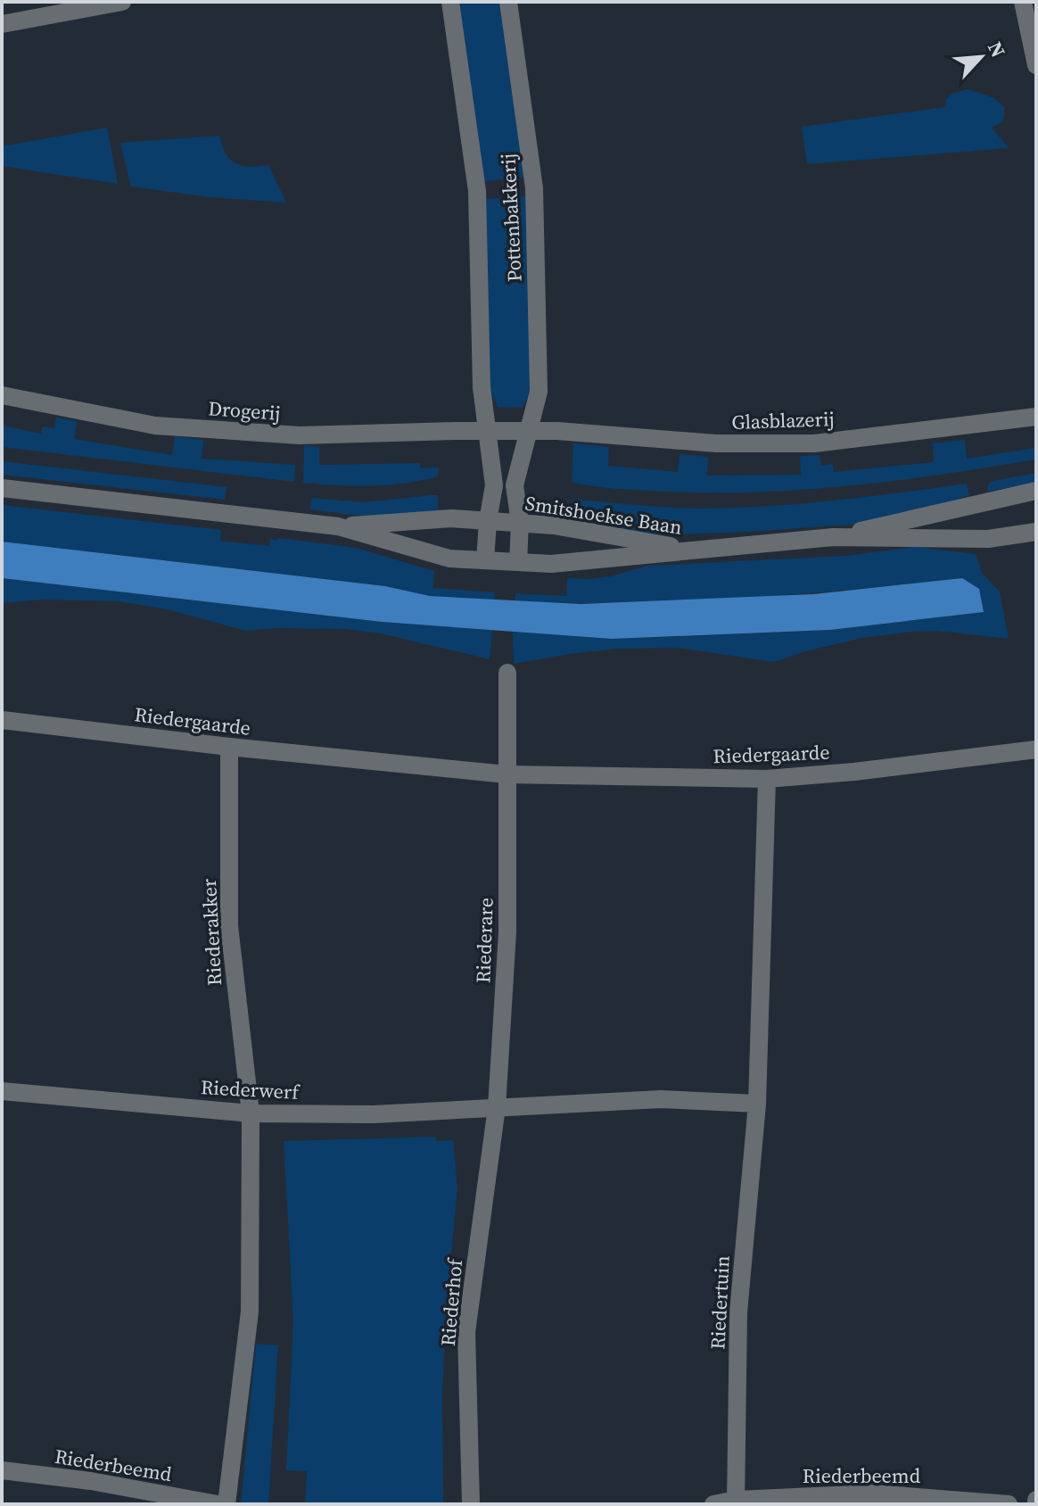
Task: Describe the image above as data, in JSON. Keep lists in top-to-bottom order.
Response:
{
  "streets": {
    "street": [
      "Pottenbakkerij",
      "Drogerij",
      "Glasblazerij",
      "Smitshoekse Baan",
      "Riedergaarde",
      "Riederakker",
      "Riederare",
      "Riederwerf",
      "Riederhof",
      "Riedertuin",
      "Riederbeemd"
    ]
  },
  "crossings": [
    ["Pottenbakkerij", "Drogerij"],
    ["Pottenbakkerij", "Glasblazerij"],
    ["Pottenbakkerij", "Smitshoekse Baan"],
    ["Riedergaarde", "Riederakker"],
    ["Riedergaarde", "Riederare"],
    ["Riedergaarde", "Riedertuin"],
    ["Riederakker", "Riederwerf"],
    ["Riederare", "Riederwerf"],
    ["Riederare", "Riederhof"],
    ["Riederwerf", "Riederhof"],
    ["Riedertuin", "Riederbeemd"]
  ],
  "north": "top right"
}
